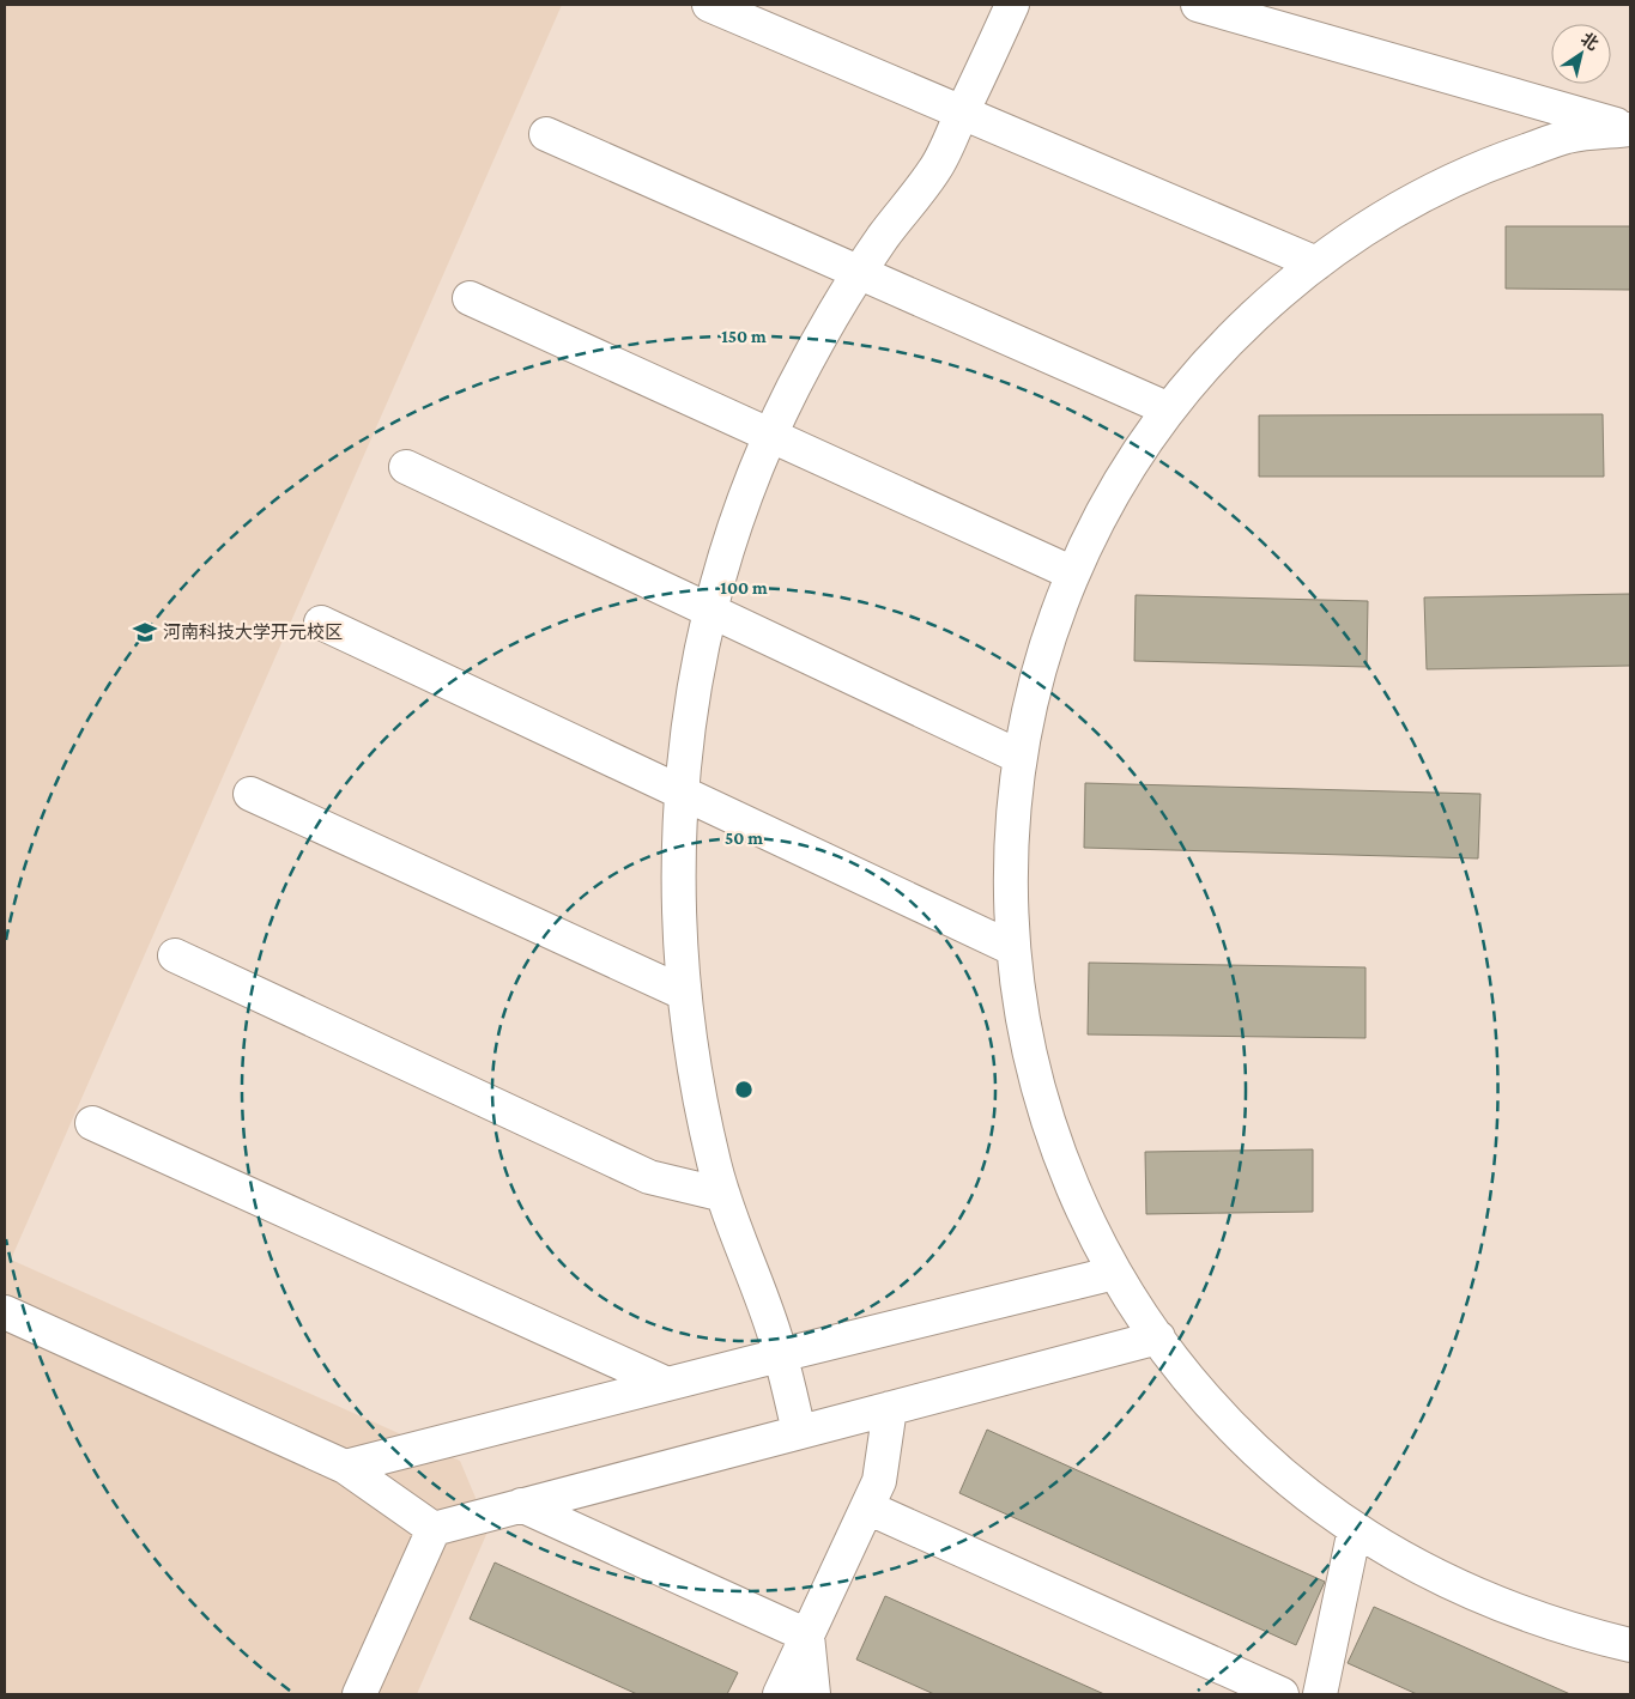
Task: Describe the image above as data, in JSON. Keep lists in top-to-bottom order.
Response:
{
  "places": {
    "school or university": ["河南科技大学开元校区"]
  },
  "north": "top right",
  "rings": ["150 m", "100 m", "50 m"]
}
